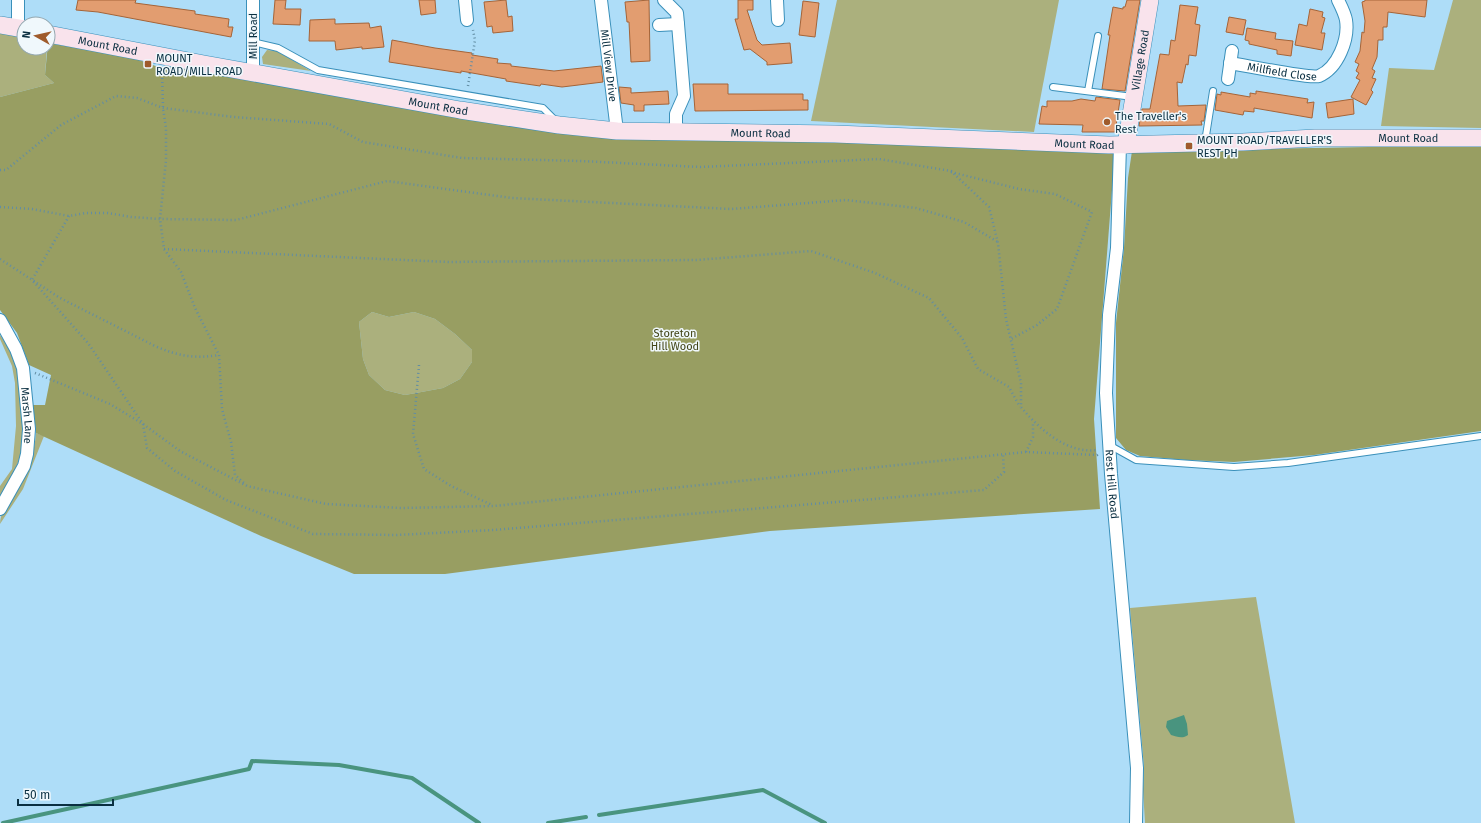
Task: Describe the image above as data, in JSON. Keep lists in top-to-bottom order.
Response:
{
  "streets": {
    "main road": ["Mount Road", "Village Road"],
    "street": [
      "Mill Road",
      "Mill View Drive",
      "Millfield Close",
      "Marsh Lane",
      "Rest Hill Road"
    ]
  },
  "crossings": [
    ["Mill Road", "Mount Road"],
    ["Mount Road", "Village Road"],
    ["Mount Road", "Mill View Drive"],
    ["Mount Road", "Rest Hill Road"],
    ["Village Road", "Rest Hill Road"]
  ],
  "parks": ["Storeton Hill Wood"],
  "places": {
    "transit": ["MOUNT ROAD/MILL ROAD", "MOUNT ROAD/TRAVELLER'S REST PH"],
    "other": ["The Traveller's Rest"]
  },
  "scale_bar": "50 m",
  "north": "left"
}
